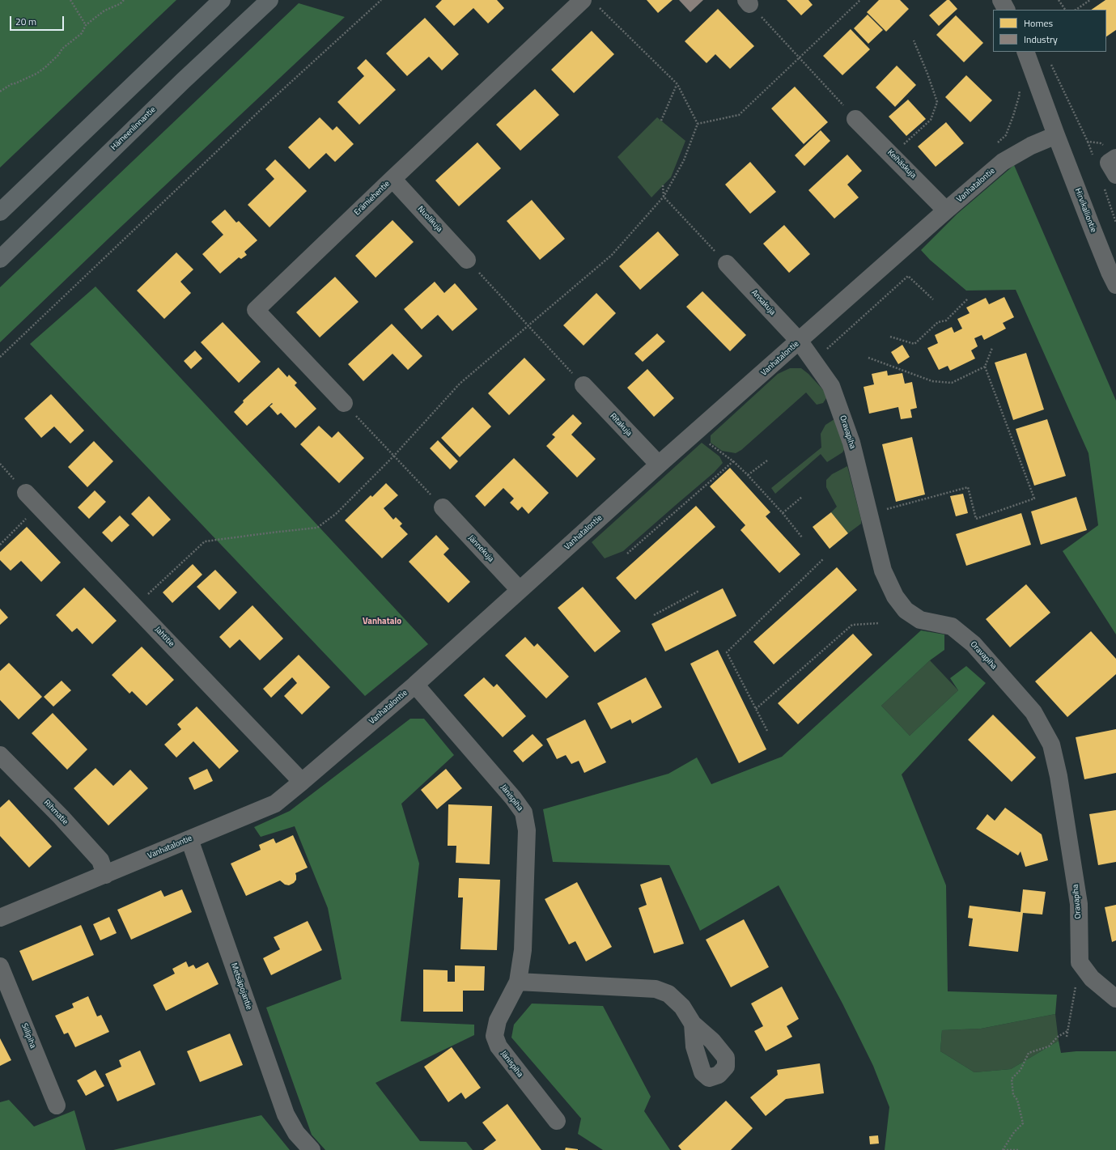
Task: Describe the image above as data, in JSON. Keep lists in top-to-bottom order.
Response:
{
  "streets": {
    "main road": ["Hämeenlinnantie"],
    "street": [
      "Keihäskuja",
      "Vanhatalontie",
      "Erämiehentie",
      "Hirvikalliontie",
      "Nuolikuja",
      "Ansakuja",
      "Ritakuja",
      "Oravapiha",
      "Jännekuja",
      "Jahtitie",
      "Jänispiha",
      "Rihmatie",
      "Metsäpojantie",
      "Siilipiha"
    ]
  },
  "crossings": [
    ["Keihäskuja", "Vanhatalontie"],
    ["Vanhatalontie", "Hirvikalliontie"],
    ["Vanhatalontie", "Ansakuja"],
    ["Vanhatalontie", "Ritakuja"],
    ["Vanhatalontie", "Oravapiha"],
    ["Vanhatalontie", "Jännekuja"],
    ["Vanhatalontie", "Jahtitie"],
    ["Vanhatalontie", "Jänispiha"],
    ["Vanhatalontie", "Rihmatie"],
    ["Vanhatalontie", "Metsäpojantie"],
    ["Erämiehentie", "Nuolikuja"],
    ["Ansakuja", "Oravapiha"]
  ],
  "districts": ["Vanhatalo"],
  "legend": ["Homes", "Industry"],
  "scale_bar": "20 m"
}
